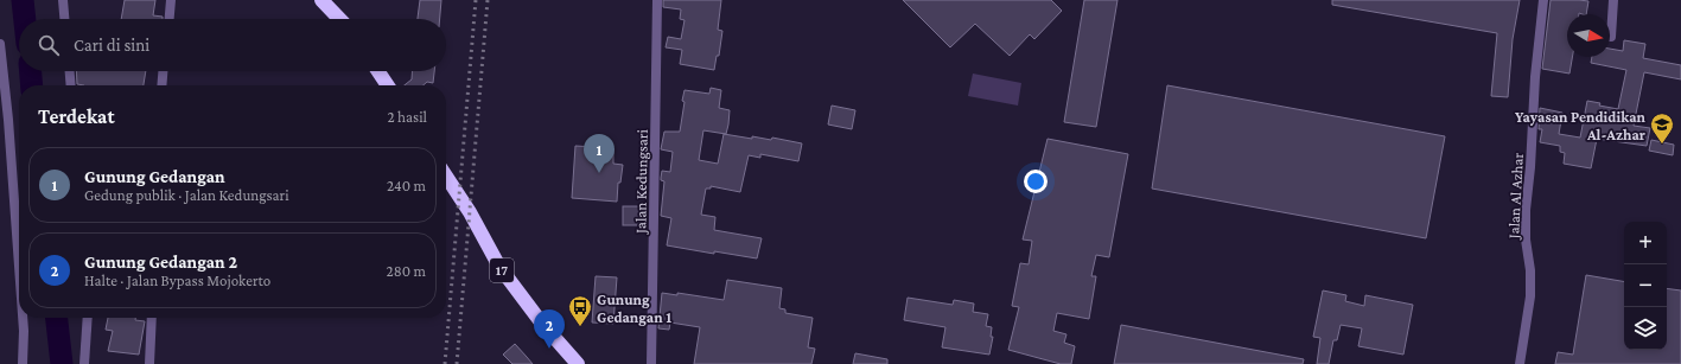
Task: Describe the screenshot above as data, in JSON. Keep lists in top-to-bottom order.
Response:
{
  "streets": {
    "highway": ["17"],
    "street": ["Jalan Kedungsari", "Jalan Al Azhar"]
  },
  "places": {
    "school or university": ["Yayasan Pendidikan Al-Azhar"],
    "bus stop": ["Gunung Gedangan 1"]
  },
  "north": "right",
  "page": {
    "search": "Cari di sini",
    "heading": ["Terdekat", "2 hasil"],
    "pins": ["1", "2"],
    "list": [
      {
        "mark": "1",
        "name": "Gunung Gedangan",
        "note": "Gedung publik · Jalan Kedungsari",
        "value": "240 m"
      },
      {
        "mark": "2",
        "name": "Gunung Gedangan 2",
        "note": "Halte · Jalan Bypass Mojokerto",
        "value": "280 m"
      }
    ],
    "map_buttons": ["+", "−"]
  }
}
